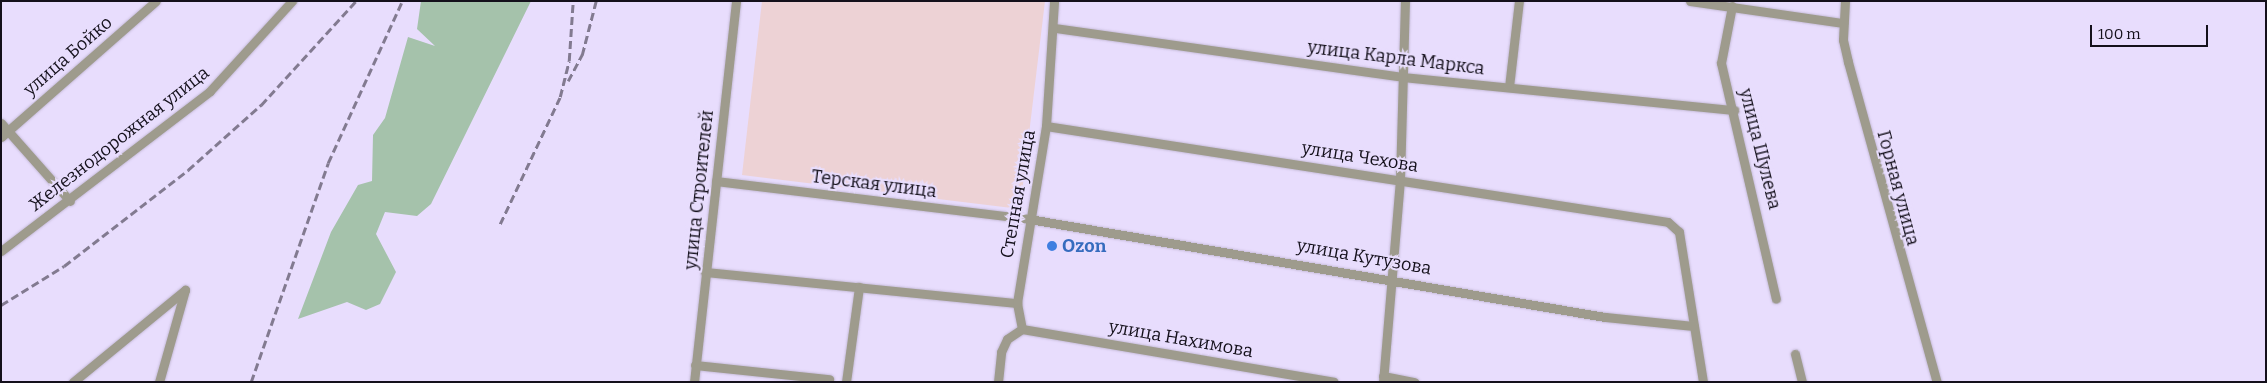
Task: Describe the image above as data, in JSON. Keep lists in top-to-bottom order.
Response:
{
  "streets": {
    "street": [
      "улица Бойко",
      "улица Карла Маркса",
      "Железнодорожная улица",
      "улица Шулева",
      "улица Чехова",
      "Терская улица",
      "Горная улица",
      "улица Строителей",
      "Степная улица",
      "улица Кутузова",
      "улица Нахимова"
    ]
  },
  "crossings": [
    ["улица Карла Маркса", "улица Шулева"],
    ["улица Карла Маркса", "Степная улица"],
    ["улица Чехова", "Степная улица"],
    ["улица Чехова", "улица Кутузова"],
    ["Терская улица", "улица Строителей"],
    ["Терская улица", "Степная улица"],
    ["Терская улица", "улица Кутузова"],
    ["Степная улица", "улица Кутузова"],
    ["Степная улица", "улица Нахимова"]
  ],
  "places": ["Ozon"],
  "scale_bar": "100 m"
}
